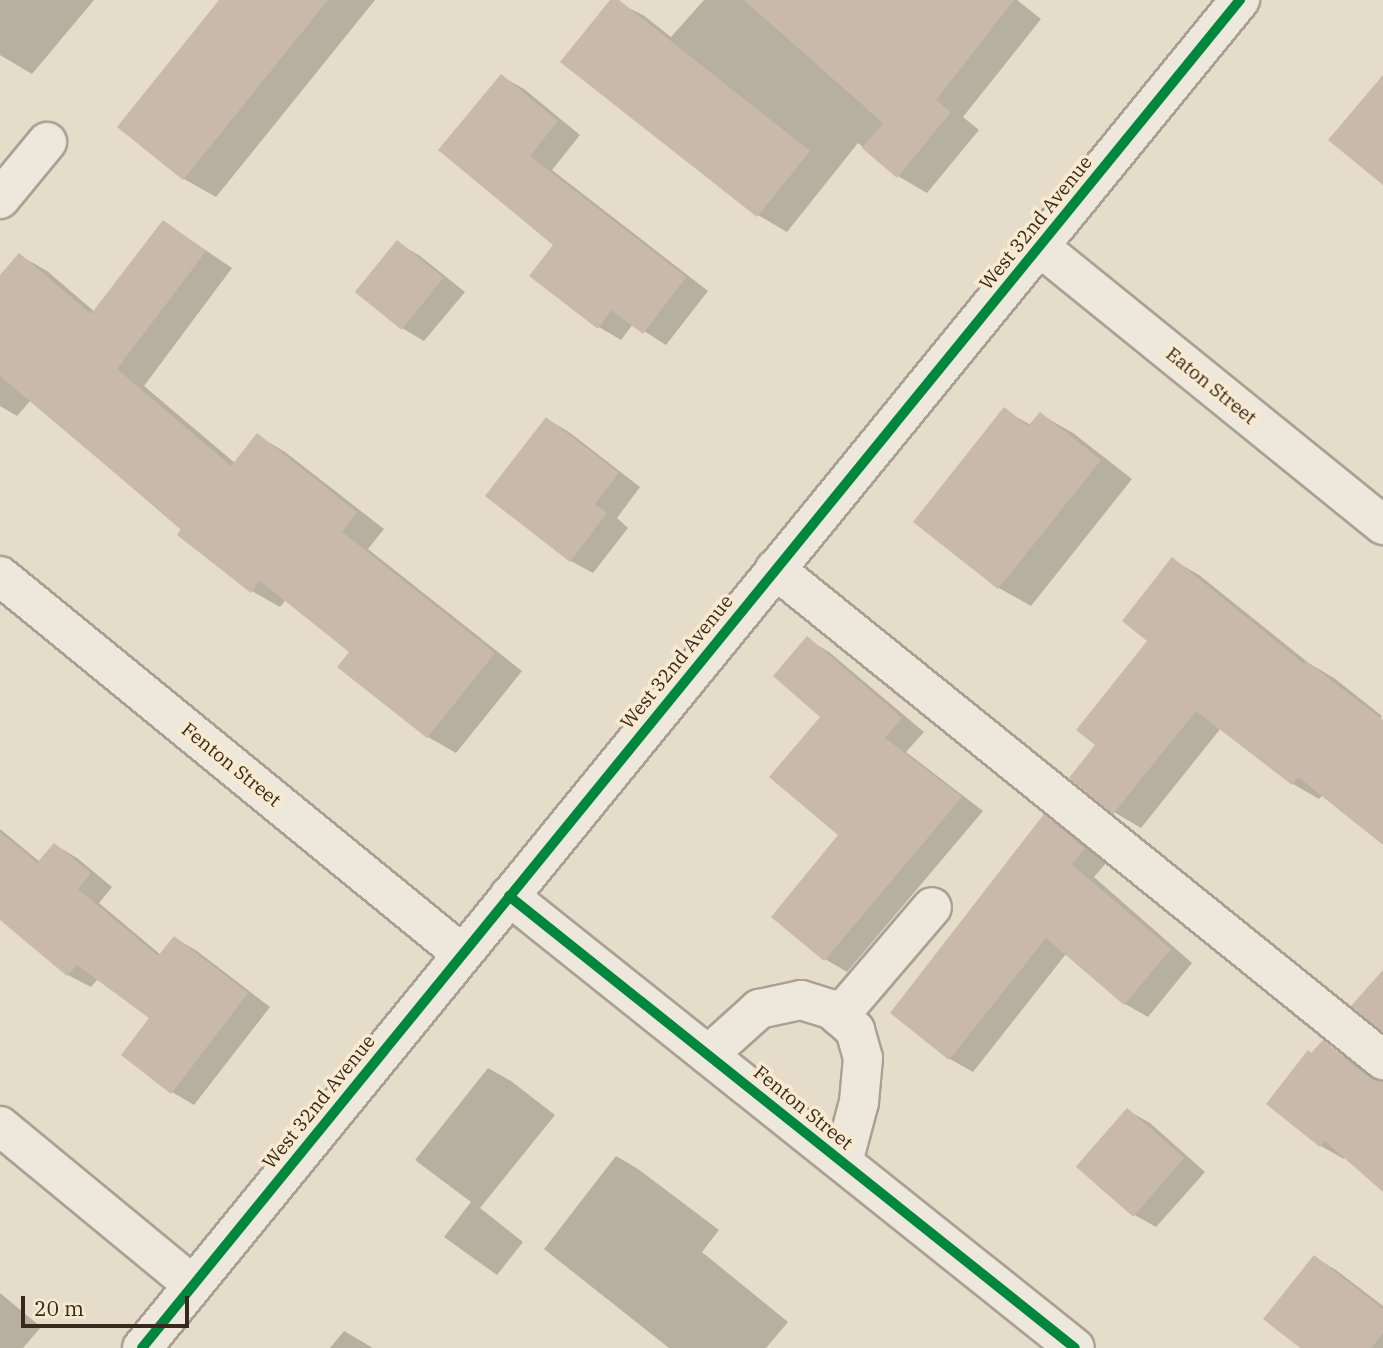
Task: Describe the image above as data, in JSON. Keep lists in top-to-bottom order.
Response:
{
  "streets": {
    "street": ["West 32nd Avenue", "Eaton Street", "Fenton Street"]
  },
  "crossings": [
    ["West 32nd Avenue", "Eaton Street"],
    ["West 32nd Avenue", "Fenton Street"]
  ],
  "scale_bar": "20 m"
}
